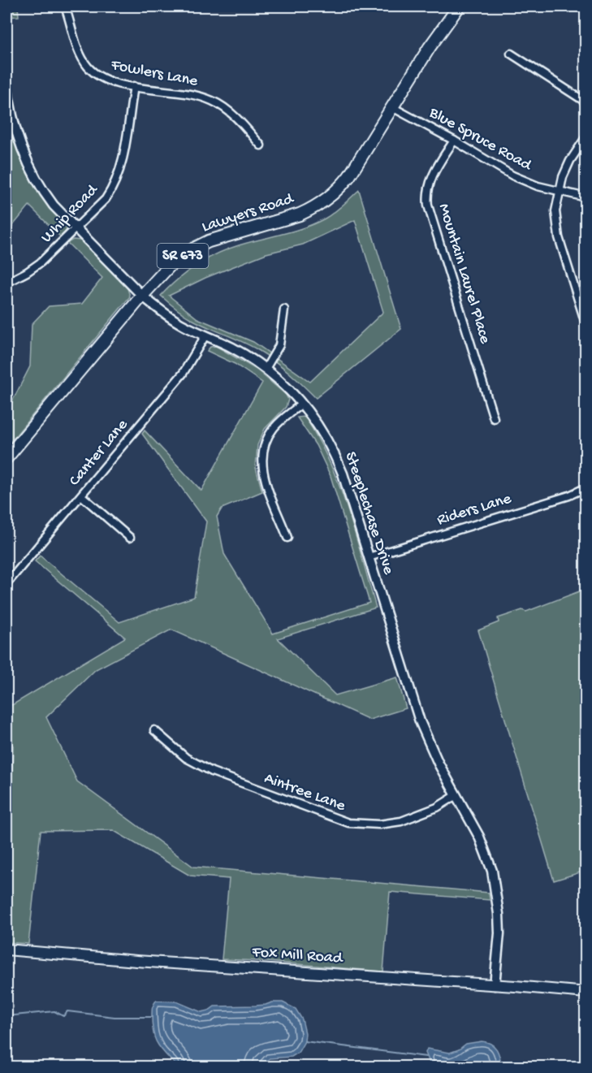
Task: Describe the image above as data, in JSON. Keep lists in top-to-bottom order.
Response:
{
  "streets": {
    "main road": ["Lawyers Road", "SR 673", "Fox Mill Road"],
    "street": [
      "Fowlers Lane",
      "Blue Spruce Road",
      "Whip Road",
      "Mountain Laurel Place",
      "Canter Lane",
      "Riders Lane",
      "Steeplechase Drive",
      "Aintree Lane"
    ]
  },
  "crossings": [
    ["Fowlers Lane", "Whip Road"],
    ["Blue Spruce Road", "Lawyers Road"],
    ["Blue Spruce Road", "Mountain Laurel Place"],
    ["Lawyers Road", "Steeplechase Drive"],
    ["Whip Road", "Steeplechase Drive"],
    ["Canter Lane", "Steeplechase Drive"],
    ["Riders Lane", "Steeplechase Drive"],
    ["Steeplechase Drive", "Aintree Lane"],
    ["Steeplechase Drive", "Fox Mill Road"]
  ]
}
